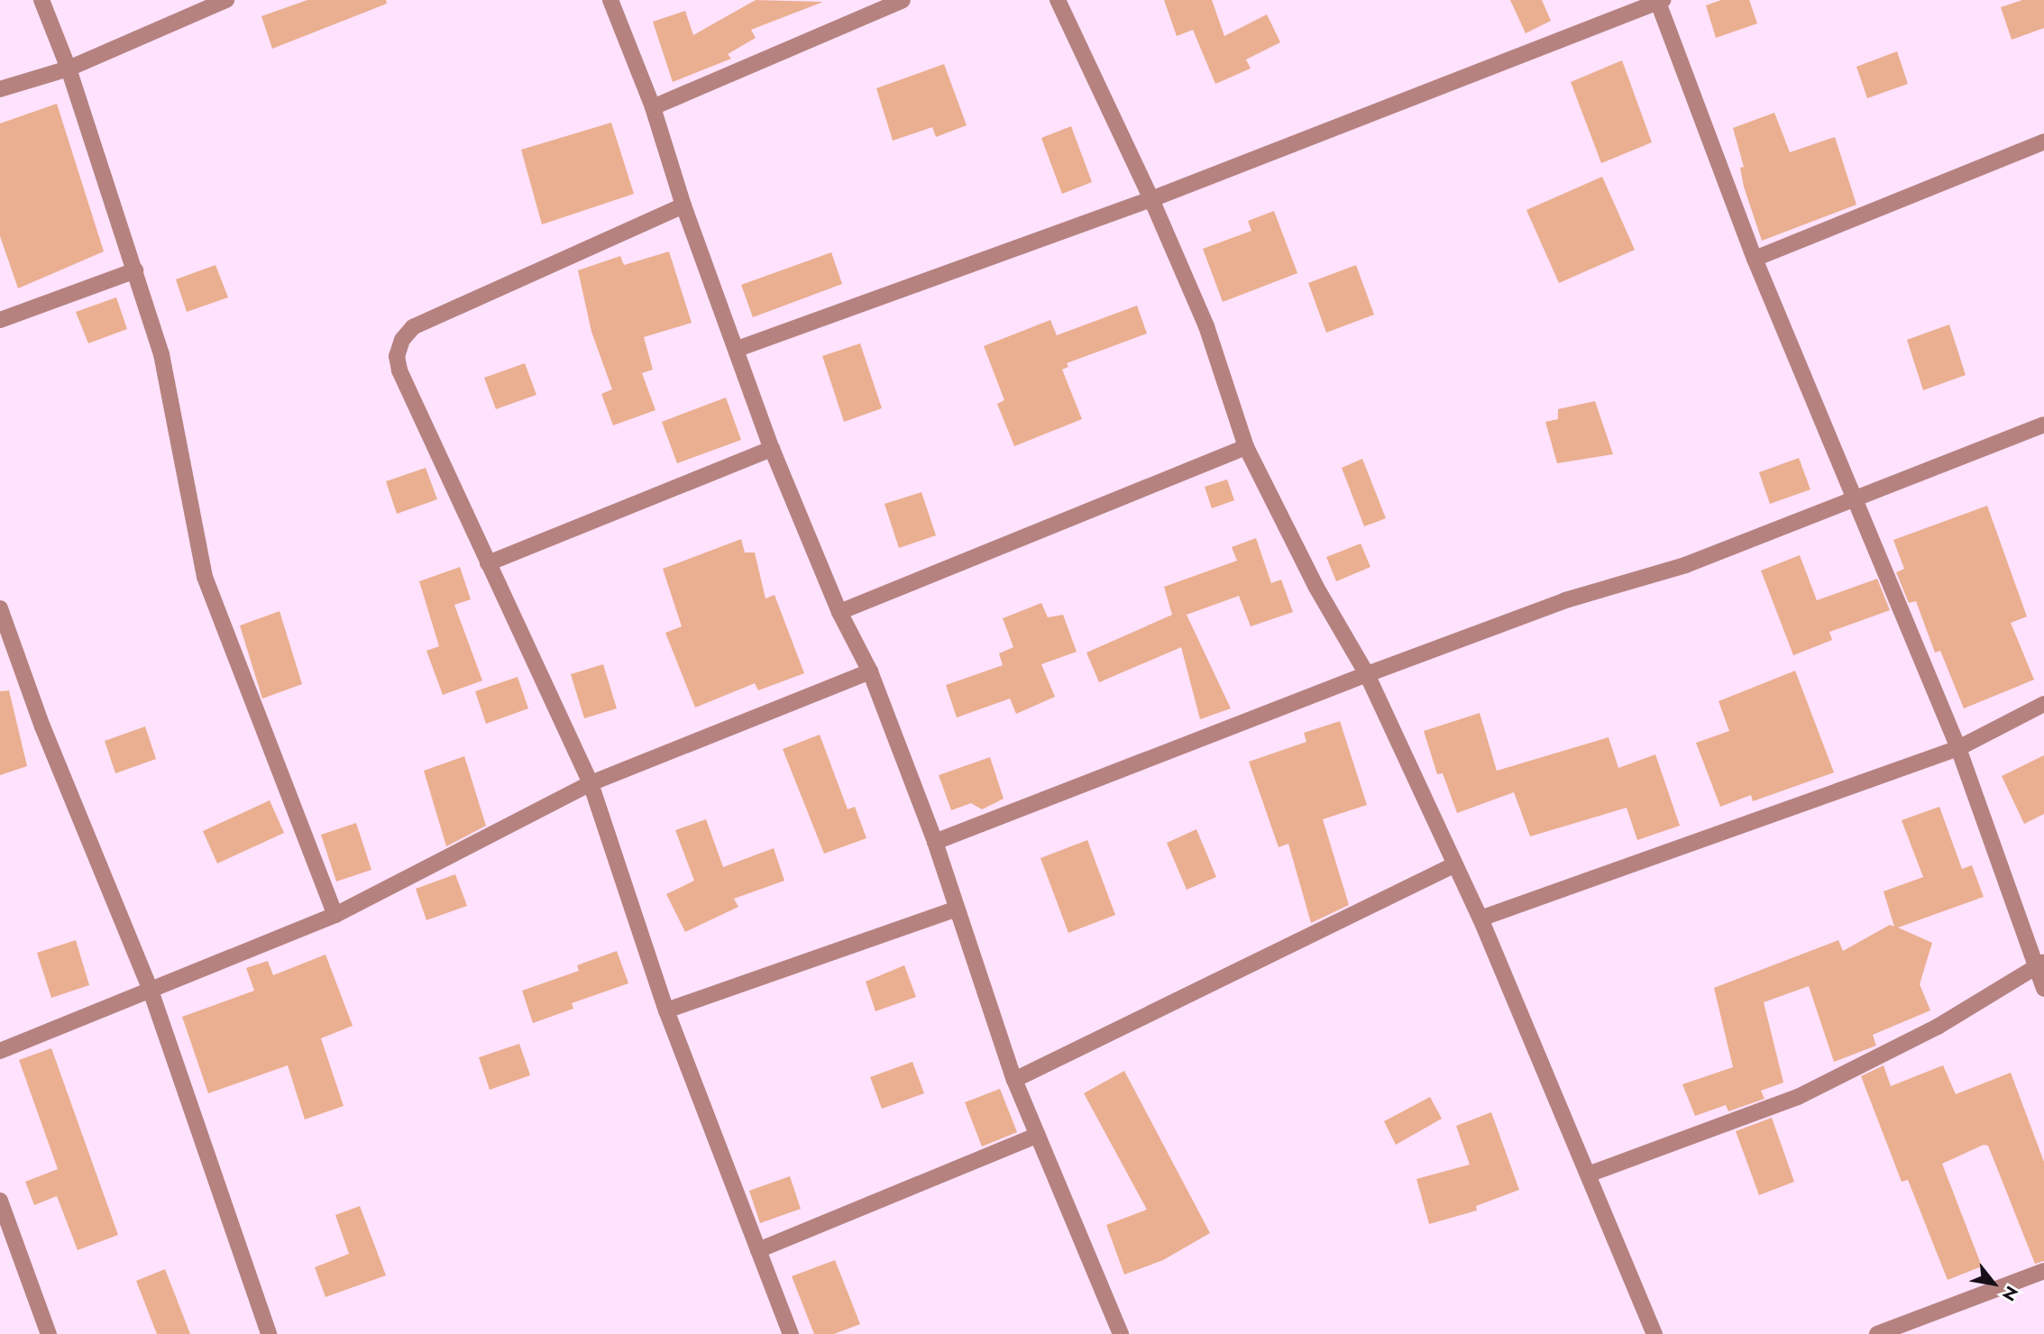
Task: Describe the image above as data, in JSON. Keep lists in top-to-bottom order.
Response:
{
  "north": "bottom right"
}
